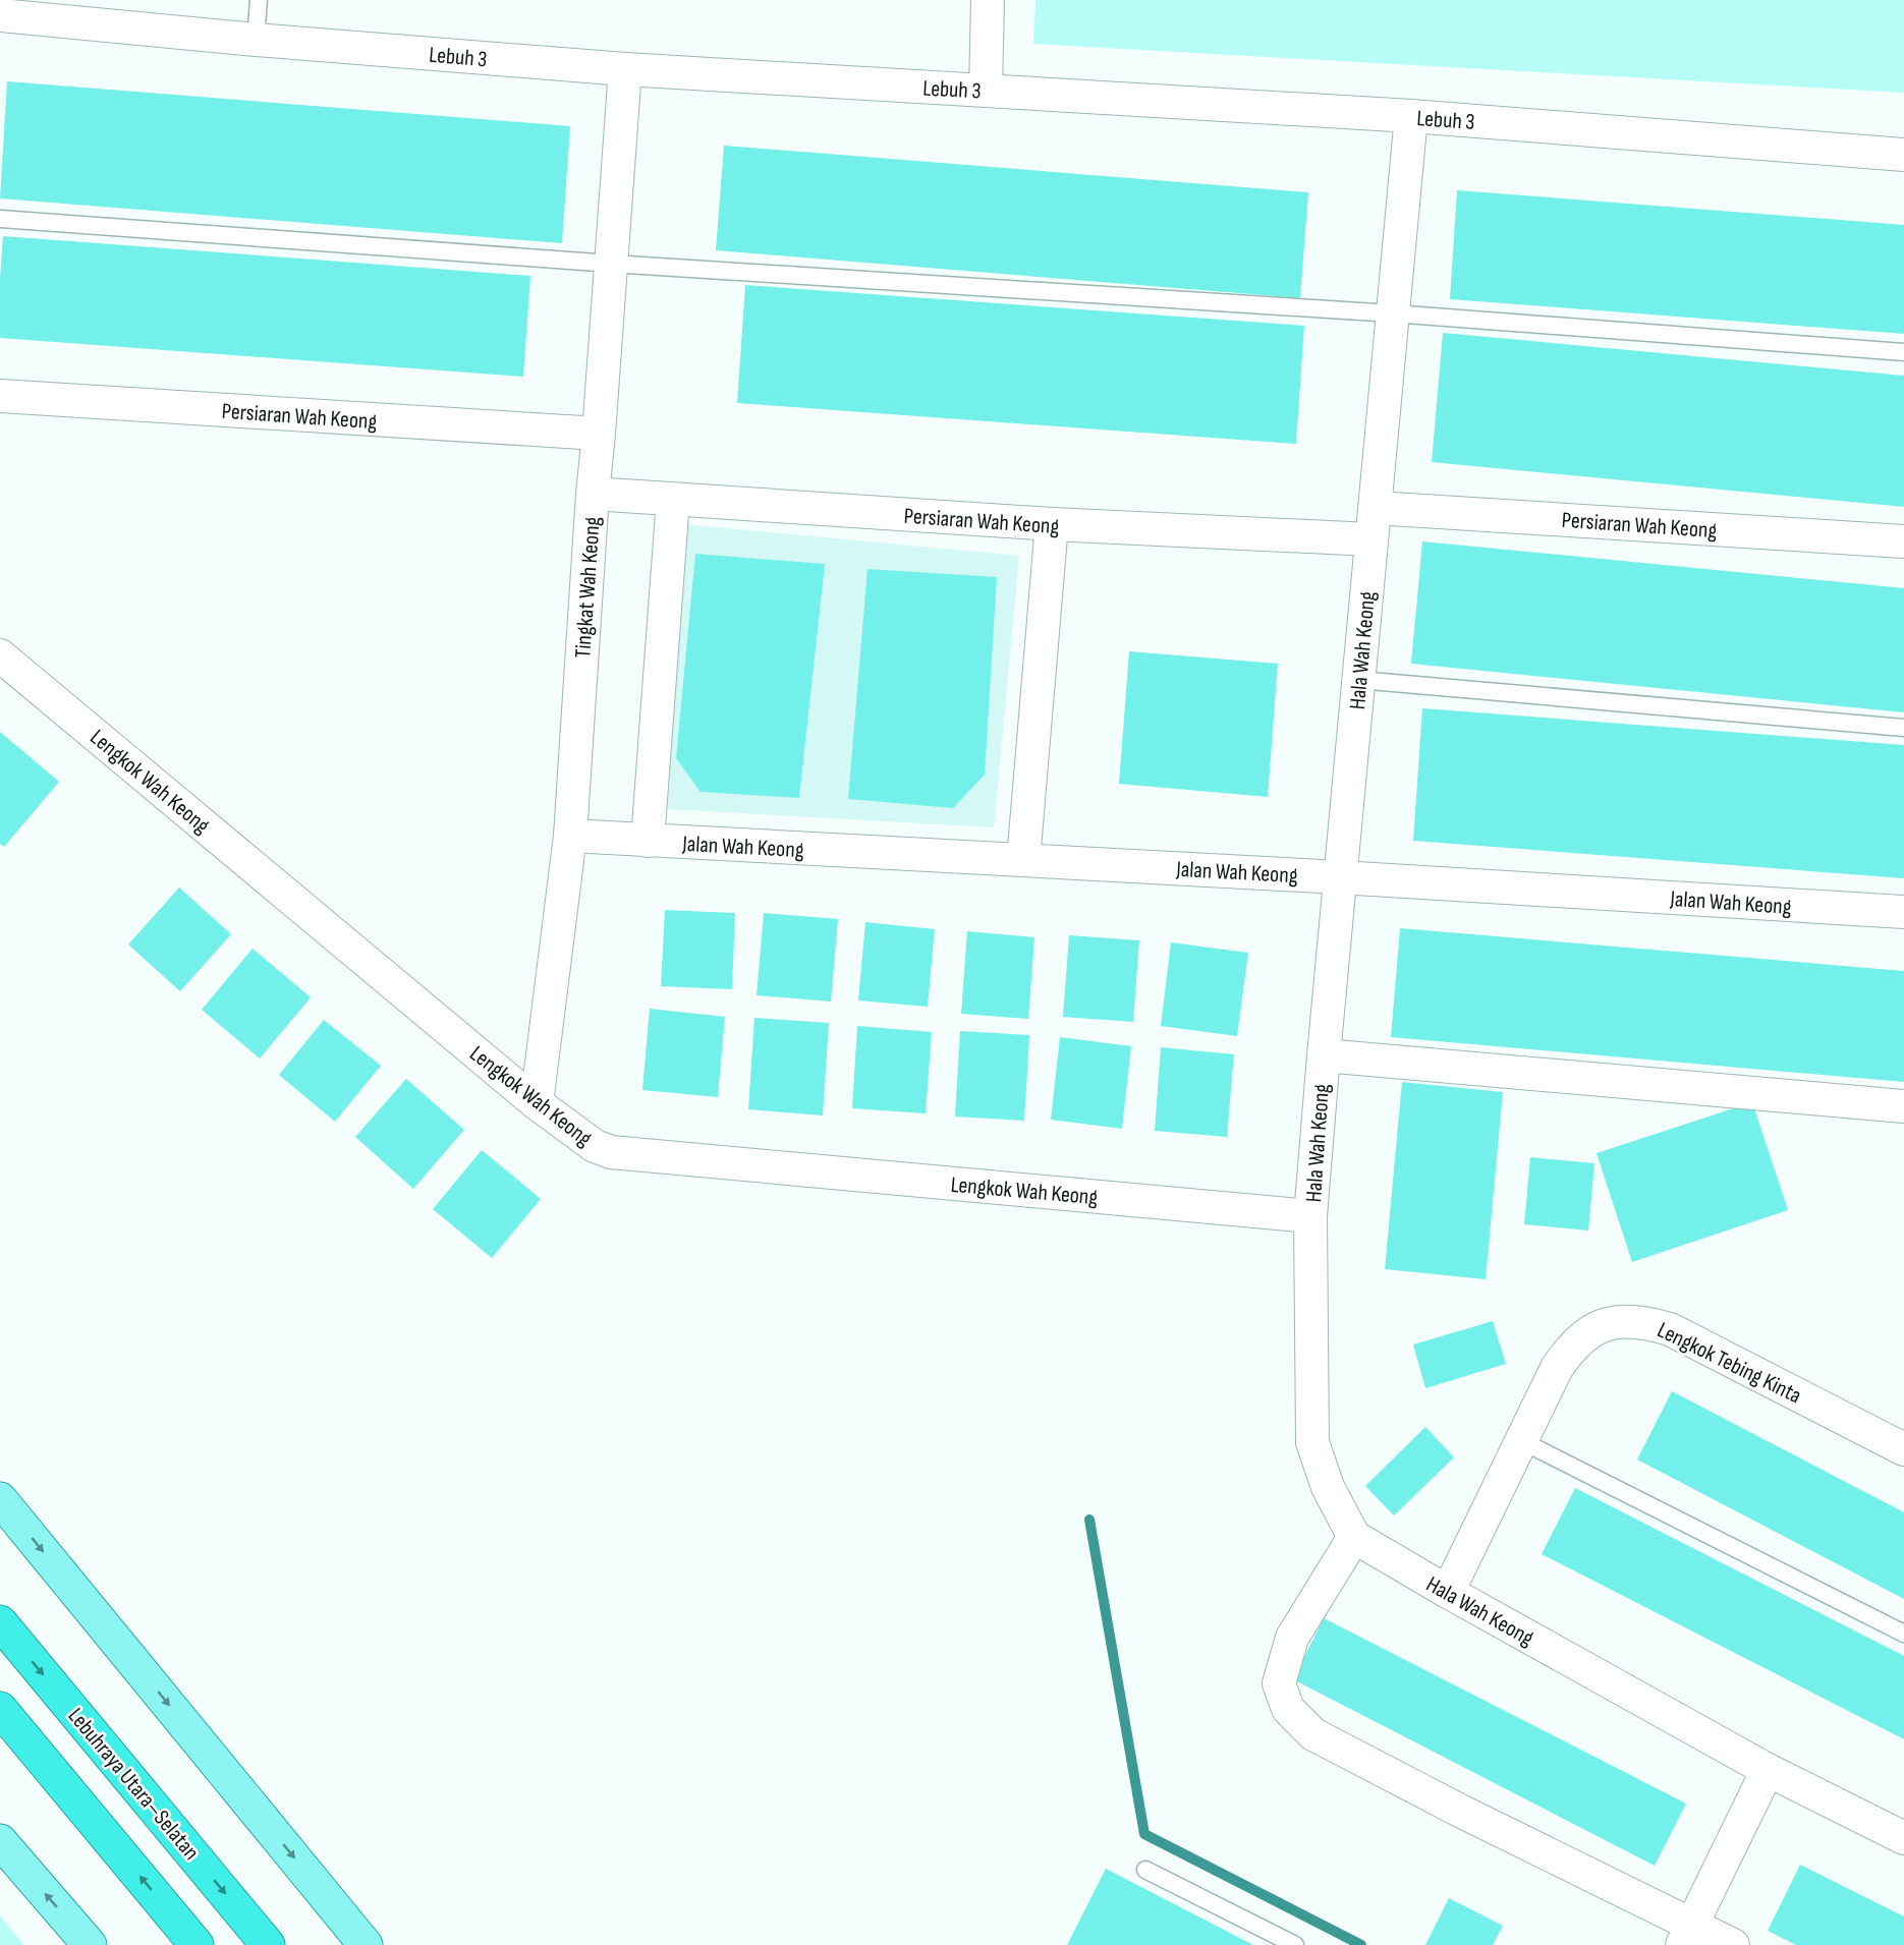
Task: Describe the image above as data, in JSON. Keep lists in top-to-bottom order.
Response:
{
  "streets": {
    "highway": ["Lebuhraya Utara–Selatan"],
    "street": [
      "Lebuh 3",
      "Persiaran Wah Keong",
      "Tingkat Wah Keong",
      "Hala Wah Keong",
      "Lengkok Wah Keong",
      "Jalan Wah Keong",
      "Lengkok Tebing Kinta"
    ]
  },
  "crossings": [
    ["Lebuh 3", "Tingkat Wah Keong"],
    ["Lebuh 3", "Hala Wah Keong"],
    ["Persiaran Wah Keong", "Tingkat Wah Keong"],
    ["Persiaran Wah Keong", "Hala Wah Keong"],
    ["Tingkat Wah Keong", "Lengkok Wah Keong"],
    ["Tingkat Wah Keong", "Jalan Wah Keong"],
    ["Hala Wah Keong", "Lengkok Wah Keong"],
    ["Hala Wah Keong", "Jalan Wah Keong"],
    ["Hala Wah Keong", "Lengkok Tebing Kinta"]
  ]
}
